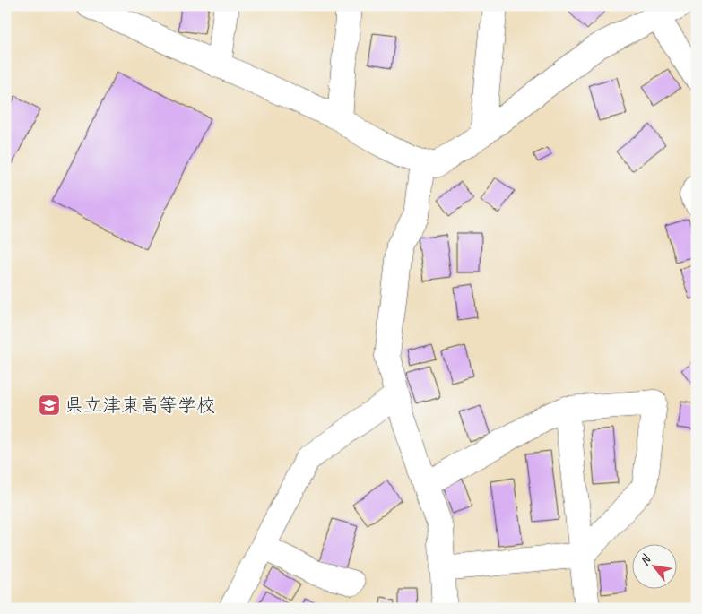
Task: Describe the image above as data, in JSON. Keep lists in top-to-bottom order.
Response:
{
  "places": {
    "school or university": ["県立津東高等学校"]
  },
  "north": "top left"
}
